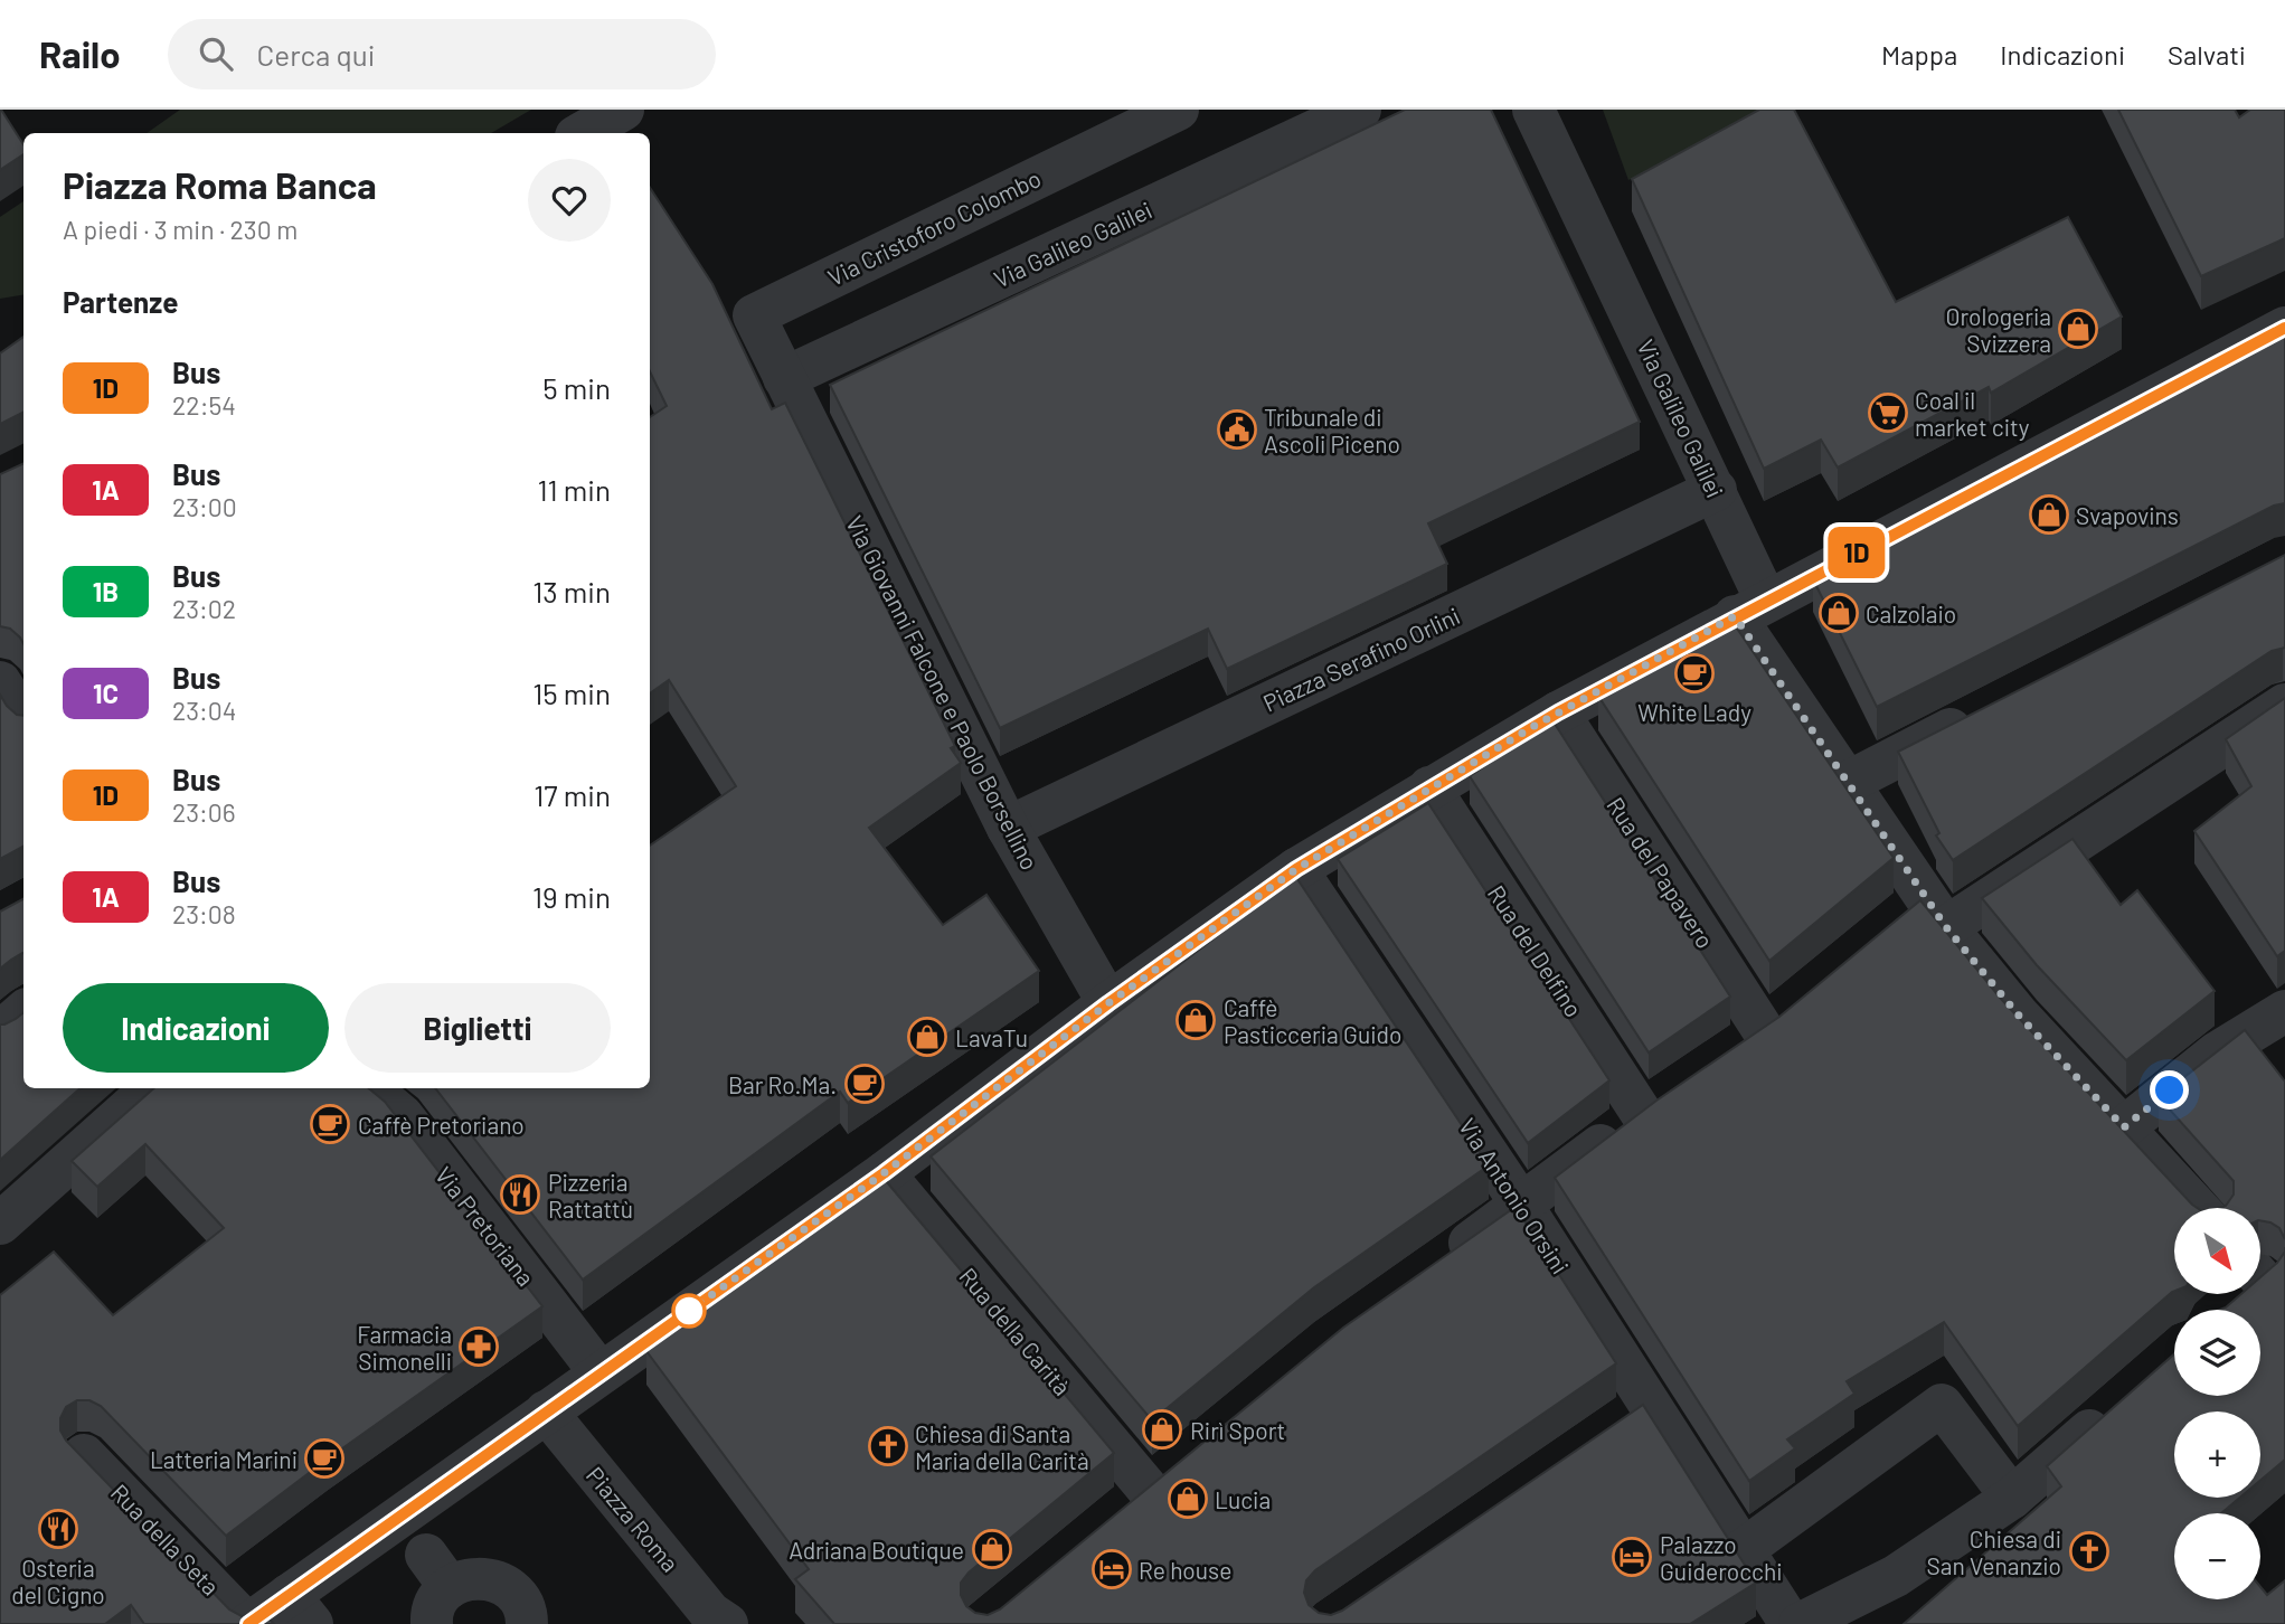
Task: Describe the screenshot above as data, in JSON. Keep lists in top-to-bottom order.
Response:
{
  "streets": {
    "street": [
      "Via Cristoforo Colombo",
      "Via Galileo Galilei",
      "Piazza Serafino Orlini",
      "Via Giovanni Falcone e Paolo Borsellino",
      "Rua del Papavero",
      "Rua del Delfino",
      "Via Antonio Orsini",
      "Via Pretoriana",
      "Rua della Carità",
      "Piazza Roma",
      "Rua della Seta"
    ]
  },
  "crossings": [
    ["Via Cristoforo Colombo", "Via Galileo Galilei"],
    ["Via Cristoforo Colombo", "Via Giovanni Falcone e Paolo Borsellino"],
    ["Via Galileo Galilei", "Piazza Serafino Orlini"],
    ["Via Galileo Galilei", "Via Giovanni Falcone e Paolo Borsellino"],
    ["Piazza Serafino Orlini", "Via Giovanni Falcone e Paolo Borsellino"]
  ],
  "places": {
    "shop": [
      "Orologeria Svizzera",
      "Svapovins",
      "Calzolaio",
      "Caffè Pasticceria Guido",
      "LavaTu",
      "Rirì Sport",
      "Lucia",
      "Adriana Boutique"
    ],
    "supermarket": ["Coal il market city"],
    "public building": ["Tribunale di Ascoli Piceno"],
    "cafe": [
      "White Lady",
      "Bar Ro.Ma.",
      "Caffè Pretoriano",
      "Latteria Marini"
    ],
    "restaurant": ["Pizzeria Rattattù", "Osteria del Cigno"],
    "pharmacy": ["Farmacia Simonelli"],
    "church": ["Chiesa di Santa Maria della Carità", "Chiesa di San Venanzio"],
    "hotel": ["Palazzo Guiderocchi", "Re house"]
  },
  "lines": ["bus line 1D"],
  "north": "bottom right",
  "page": {
    "header": "Railo",
    "search": "Cerca qui",
    "nav": ["Mappa", "Indicazioni", "Salvati"],
    "on_map": "1D",
    "heading": [
      ["Piazza Roma Banca", "A piedi · 3 min · 230 m"],
      "Partenze"
    ],
    "list": [
      {
        "mark": "1D",
        "name": "Bus",
        "note": "22:54",
        "value": "5 min"
      },
      {
        "mark": "1A",
        "name": "Bus",
        "note": "23:00",
        "value": "11 min"
      },
      {
        "mark": "1B",
        "name": "Bus",
        "note": "23:02",
        "value": "13 min"
      },
      {
        "mark": "1C",
        "name": "Bus",
        "note": "23:04",
        "value": "15 min"
      },
      {
        "mark": "1D",
        "name": "Bus",
        "note": "23:06",
        "value": "17 min"
      },
      {
        "mark": "1A",
        "name": "Bus",
        "note": "23:08",
        "value": "19 min"
      }
    ],
    "buttons": ["Indicazioni", "Biglietti"],
    "map_buttons": ["+", "−"]
  }
}
